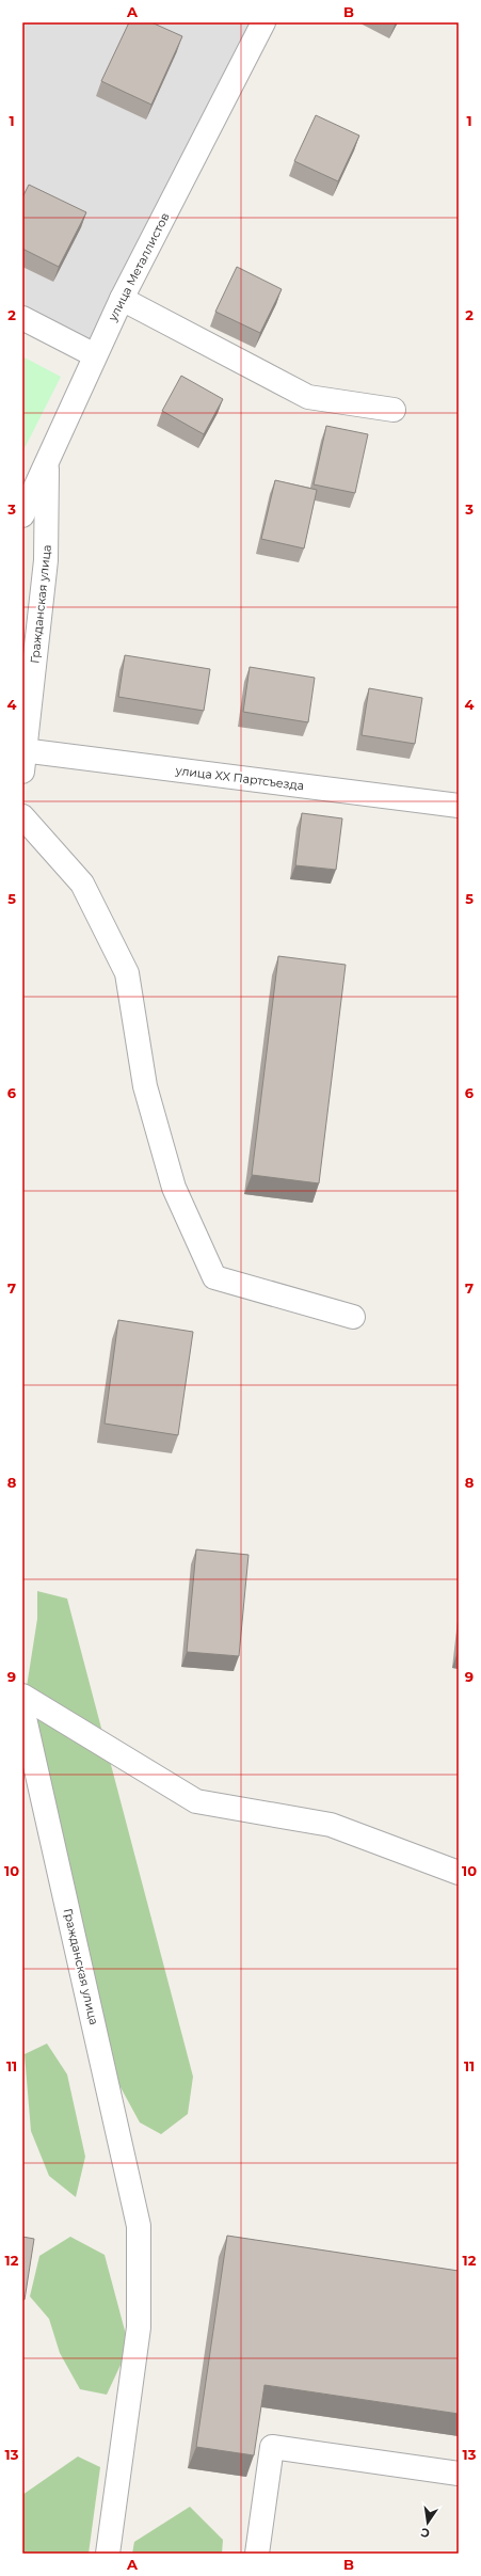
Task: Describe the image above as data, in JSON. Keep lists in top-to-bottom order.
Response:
{
  "streets": {
    "street": ["улица Металлистов", "Гражданская улица", "улица XX Партсъезда"]
  },
  "crossings": [
    ["улица Металлистов", "Гражданская улица"],
    ["Гражданская улица", "улица XX Партсъезда"]
  ],
  "north": "bottom",
  "grid": {
    "columns": ["A", "B"],
    "rows": [
      "1",
      "2",
      "3",
      "4",
      "5",
      "6",
      "7",
      "8",
      "9",
      "10",
      "11",
      "12",
      "13"
    ]
  }
}
